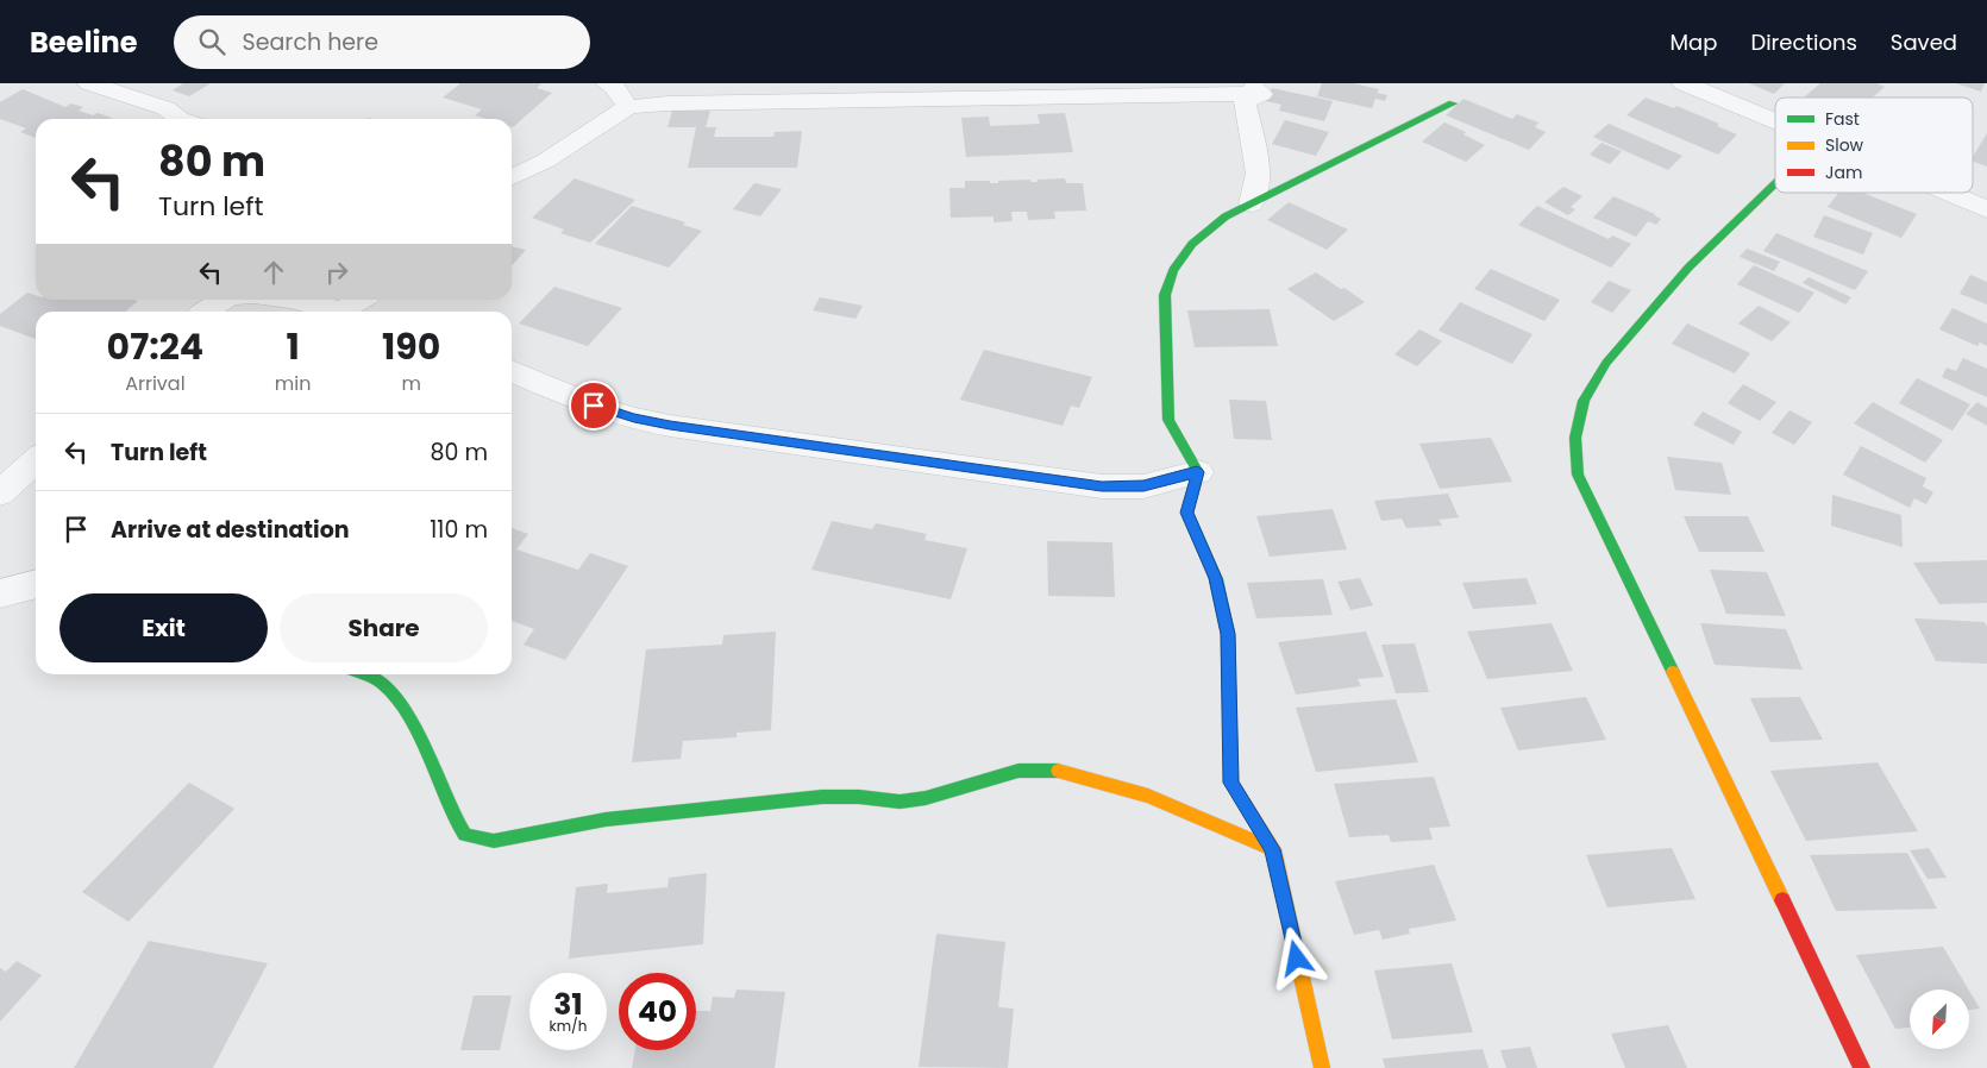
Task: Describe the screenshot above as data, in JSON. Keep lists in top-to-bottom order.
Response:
{
  "legend": ["Fast", "Slow", "Jam"],
  "north": "bottom left",
  "page": {
    "header": "Beeline",
    "search": "Search here",
    "nav": ["Map", "Directions", "Saved"],
    "turn": ["80 m", "Turn left"],
    "eta": [
      "07:24",
      "Arrival",
      "1",
      "min",
      "190",
      "m"
    ],
    "list": [
      {
        "name": "Turn left",
        "value": "80 m"
      },
      {
        "name": "Arrive at destination",
        "value": "110 m"
      }
    ],
    "buttons": ["Exit", "Share"],
    "speed": "31 km/h",
    "limit": "40"
  }
}
